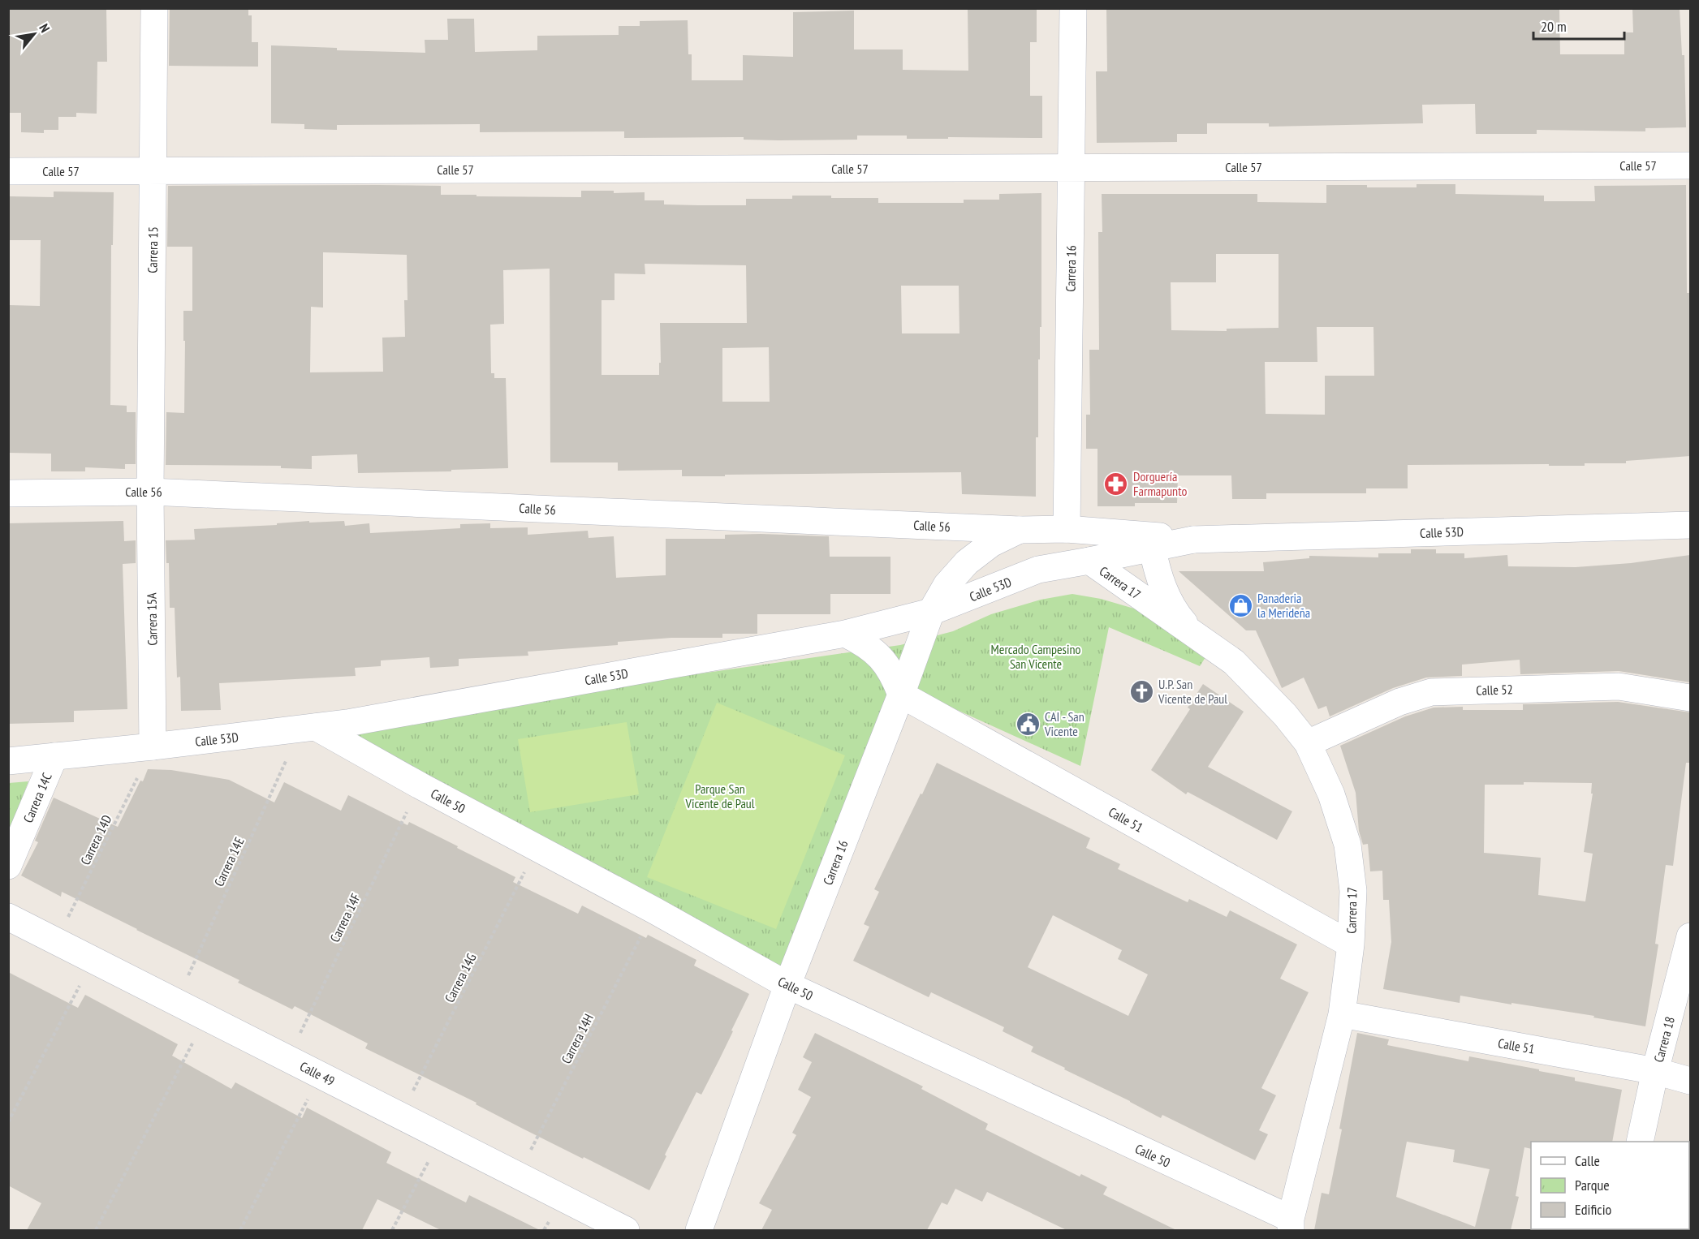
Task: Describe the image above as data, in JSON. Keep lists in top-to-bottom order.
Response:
{
  "streets": {
    "street": [
      "Calle 57",
      "Carrera 15",
      "Carrera 16",
      "Calle 56",
      "Calle 53D",
      "Carrera 17",
      "Carrera 15A",
      "Calle 52",
      "Carrera 14C",
      "Calle 50",
      "Calle 51",
      "Carrera 18",
      "Calle 49"
    ],
    "path": [
      "Carrera 14D",
      "Carrera 14E",
      "Carrera 14F",
      "Carrera 14G",
      "Carrera 14H"
    ]
  },
  "crossings": [
    ["Calle 57", "Carrera 15"],
    ["Calle 57", "Carrera 16"],
    ["Carrera 15", "Calle 56"],
    ["Carrera 15", "Carrera 15A"],
    ["Carrera 16", "Calle 56"],
    ["Carrera 16", "Calle 53D"],
    ["Carrera 16", "Calle 50"],
    ["Carrera 16", "Calle 51"],
    ["Calle 56", "Calle 53D"],
    ["Calle 56", "Carrera 15A"],
    ["Calle 53D", "Carrera 17"],
    ["Calle 53D", "Carrera 15A"],
    ["Calle 53D", "Carrera 14C"],
    ["Calle 53D", "Calle 50"],
    ["Calle 53D", "Carrera 14D"],
    ["Calle 53D", "Carrera 14E"],
    ["Carrera 17", "Calle 52"],
    ["Carrera 17", "Calle 50"],
    ["Carrera 17", "Calle 51"],
    ["Carrera 15A", "Carrera 14D"],
    ["Calle 50", "Carrera 14E"],
    ["Calle 50", "Carrera 14F"],
    ["Calle 50", "Carrera 14G"],
    ["Calle 50", "Carrera 14H"],
    ["Calle 51", "Carrera 18"],
    ["Carrera 14D", "Calle 49"],
    ["Carrera 14E", "Calle 49"],
    ["Carrera 14F", "Calle 49"],
    ["Carrera 14G", "Calle 49"],
    ["Carrera 14H", "Calle 49"]
  ],
  "parks": ["Mercado Campesino San Vicente", "Parque San Vicente de Paul"],
  "places": {
    "pharmacy": ["Dorguería Farmapunto"],
    "shop": ["Panaderia la Merideña"],
    "church": ["U.P. San Vicente de Paul"],
    "public building": ["CAI - San Vicente"]
  },
  "legend": ["Calle", "Parque", "Edificio"],
  "scale_bar": "20 m",
  "north": "top right"
}
